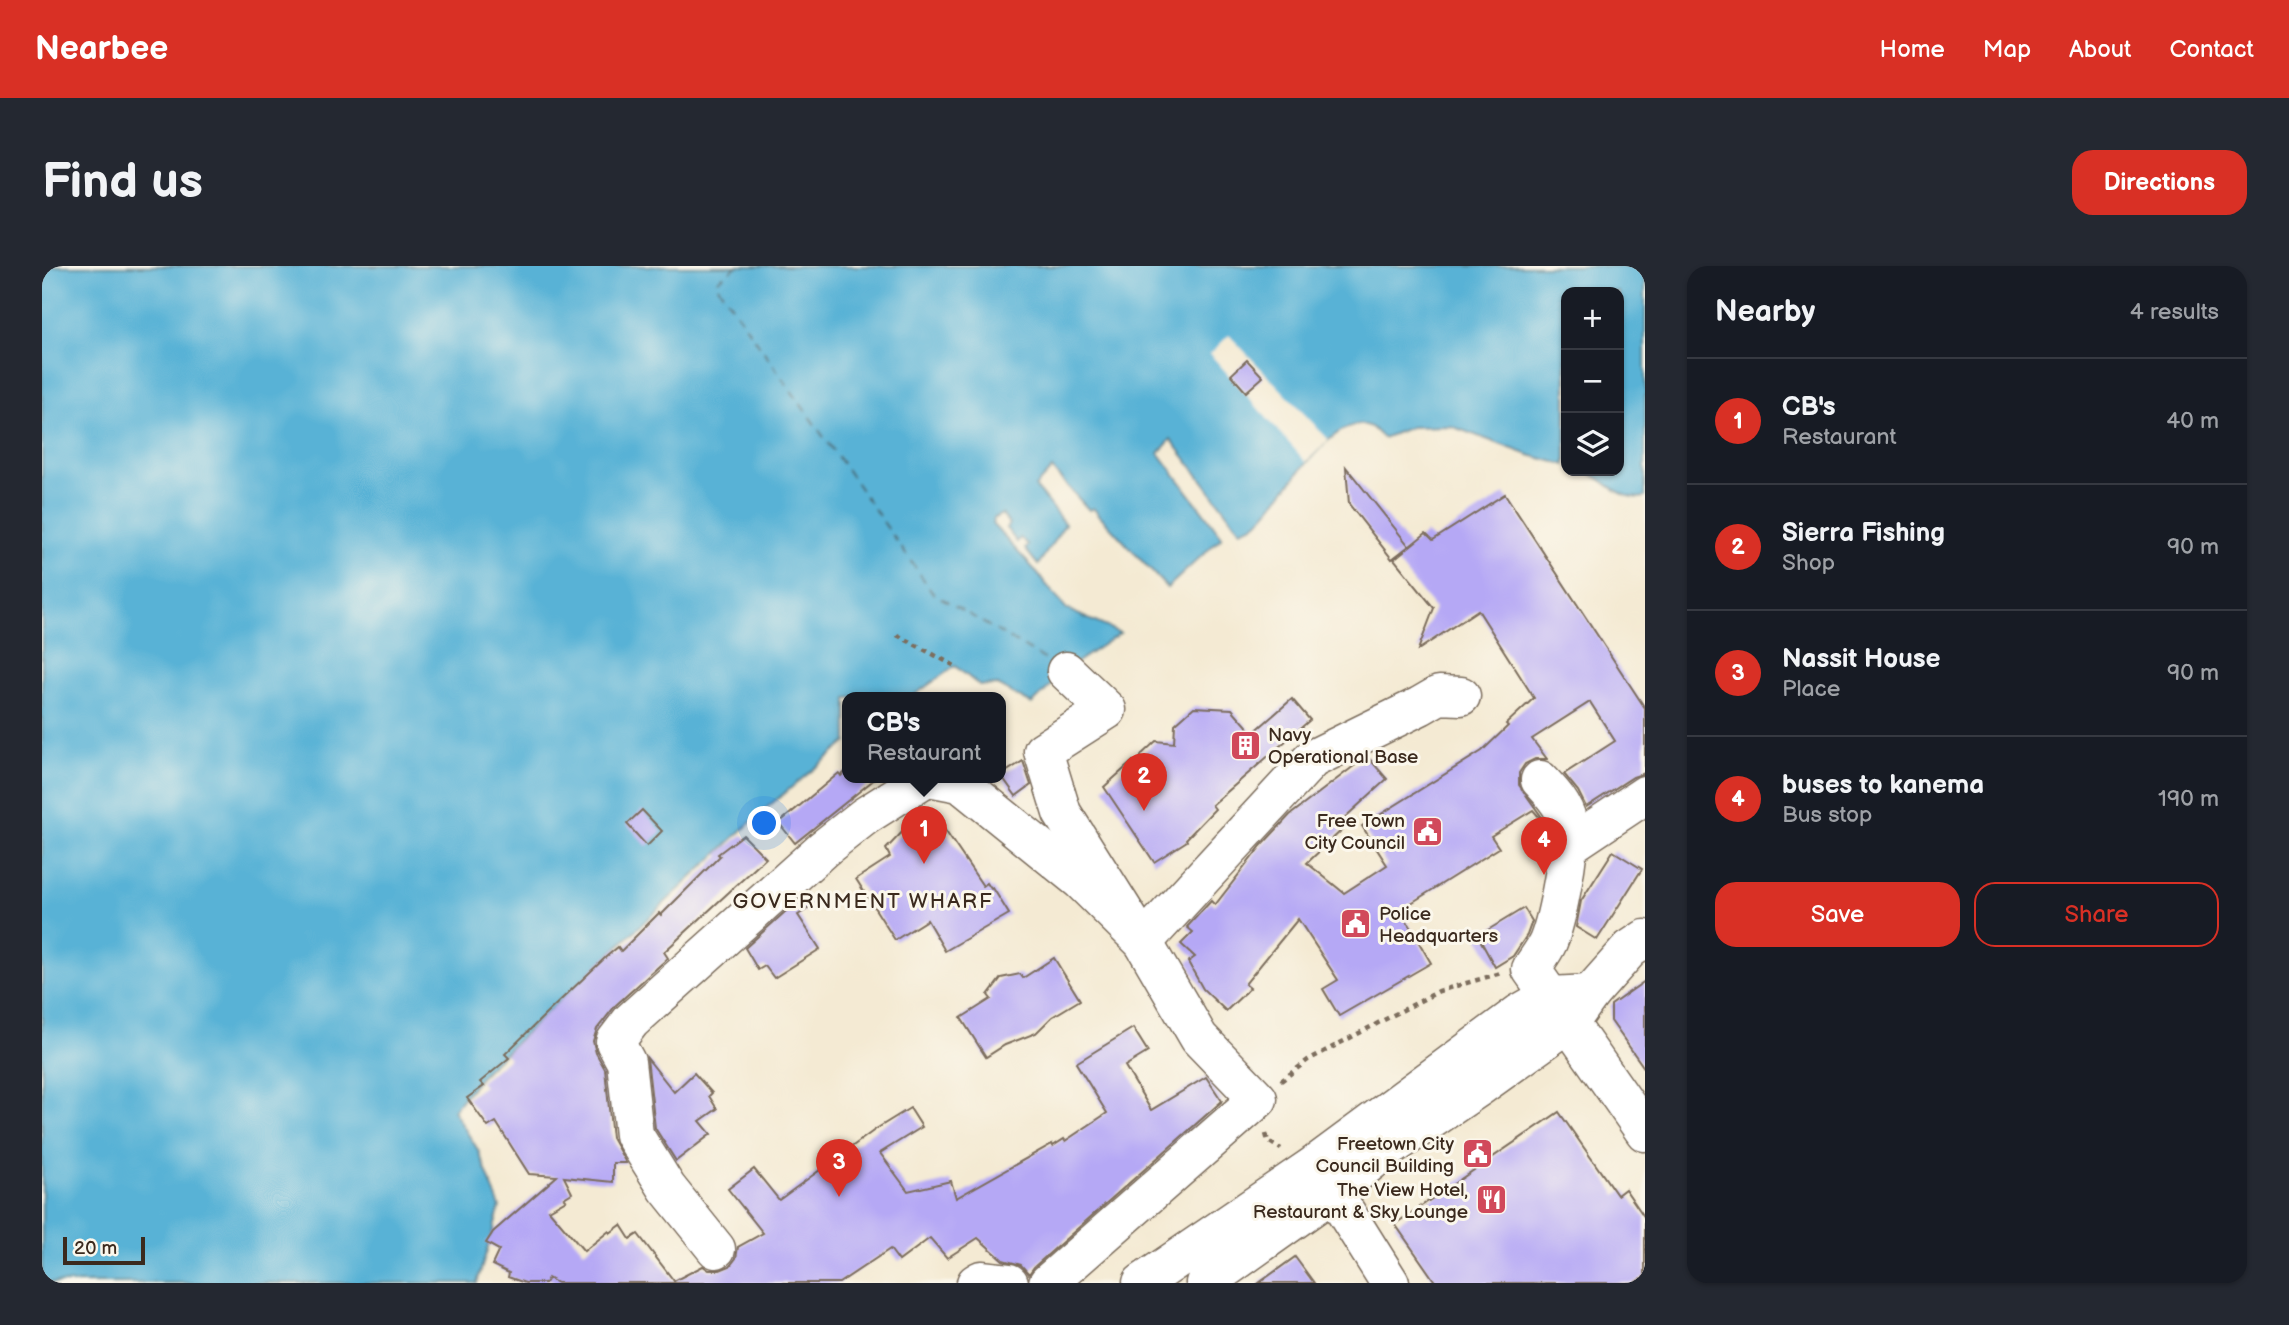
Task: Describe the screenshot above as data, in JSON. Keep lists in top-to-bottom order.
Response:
{
  "districts": ["GOVERNMENT WHARF"],
  "places": {
    "building": ["Navy Operational Base"],
    "public building": ["Free Town City Council", "Police Headquarters", "Freetown City Council Building"],
    "restaurant": ["The View Hotel, Restaurant & Sky Lounge"]
  },
  "scale_bar": "20 m",
  "page": {
    "header": "Nearbee",
    "nav": [
      "Home",
      "Map",
      "About",
      "Contact"
    ],
    "buttons": [
      "Directions",
      ["Save", "Share"]
    ],
    "title": "Find us",
    "heading": ["Nearby", "4 results"],
    "map_buttons": ["+", "−"],
    "list": [
      {
        "mark": "1",
        "name": "CB's",
        "note": "Restaurant",
        "value": "40 m"
      },
      {
        "mark": "2",
        "name": "Sierra Fishing",
        "note": "Shop",
        "value": "90 m"
      },
      {
        "mark": "3",
        "name": "Nassit House",
        "note": "Place",
        "value": "90 m"
      },
      {
        "mark": "4",
        "name": "buses to kanema",
        "note": "Bus stop",
        "value": "190 m"
      }
    ],
    "popup": ["CB's", "Restaurant"],
    "pins": [
      "2",
      "1",
      "4",
      "3"
    ],
    "scale": "20 m"
  }
}
